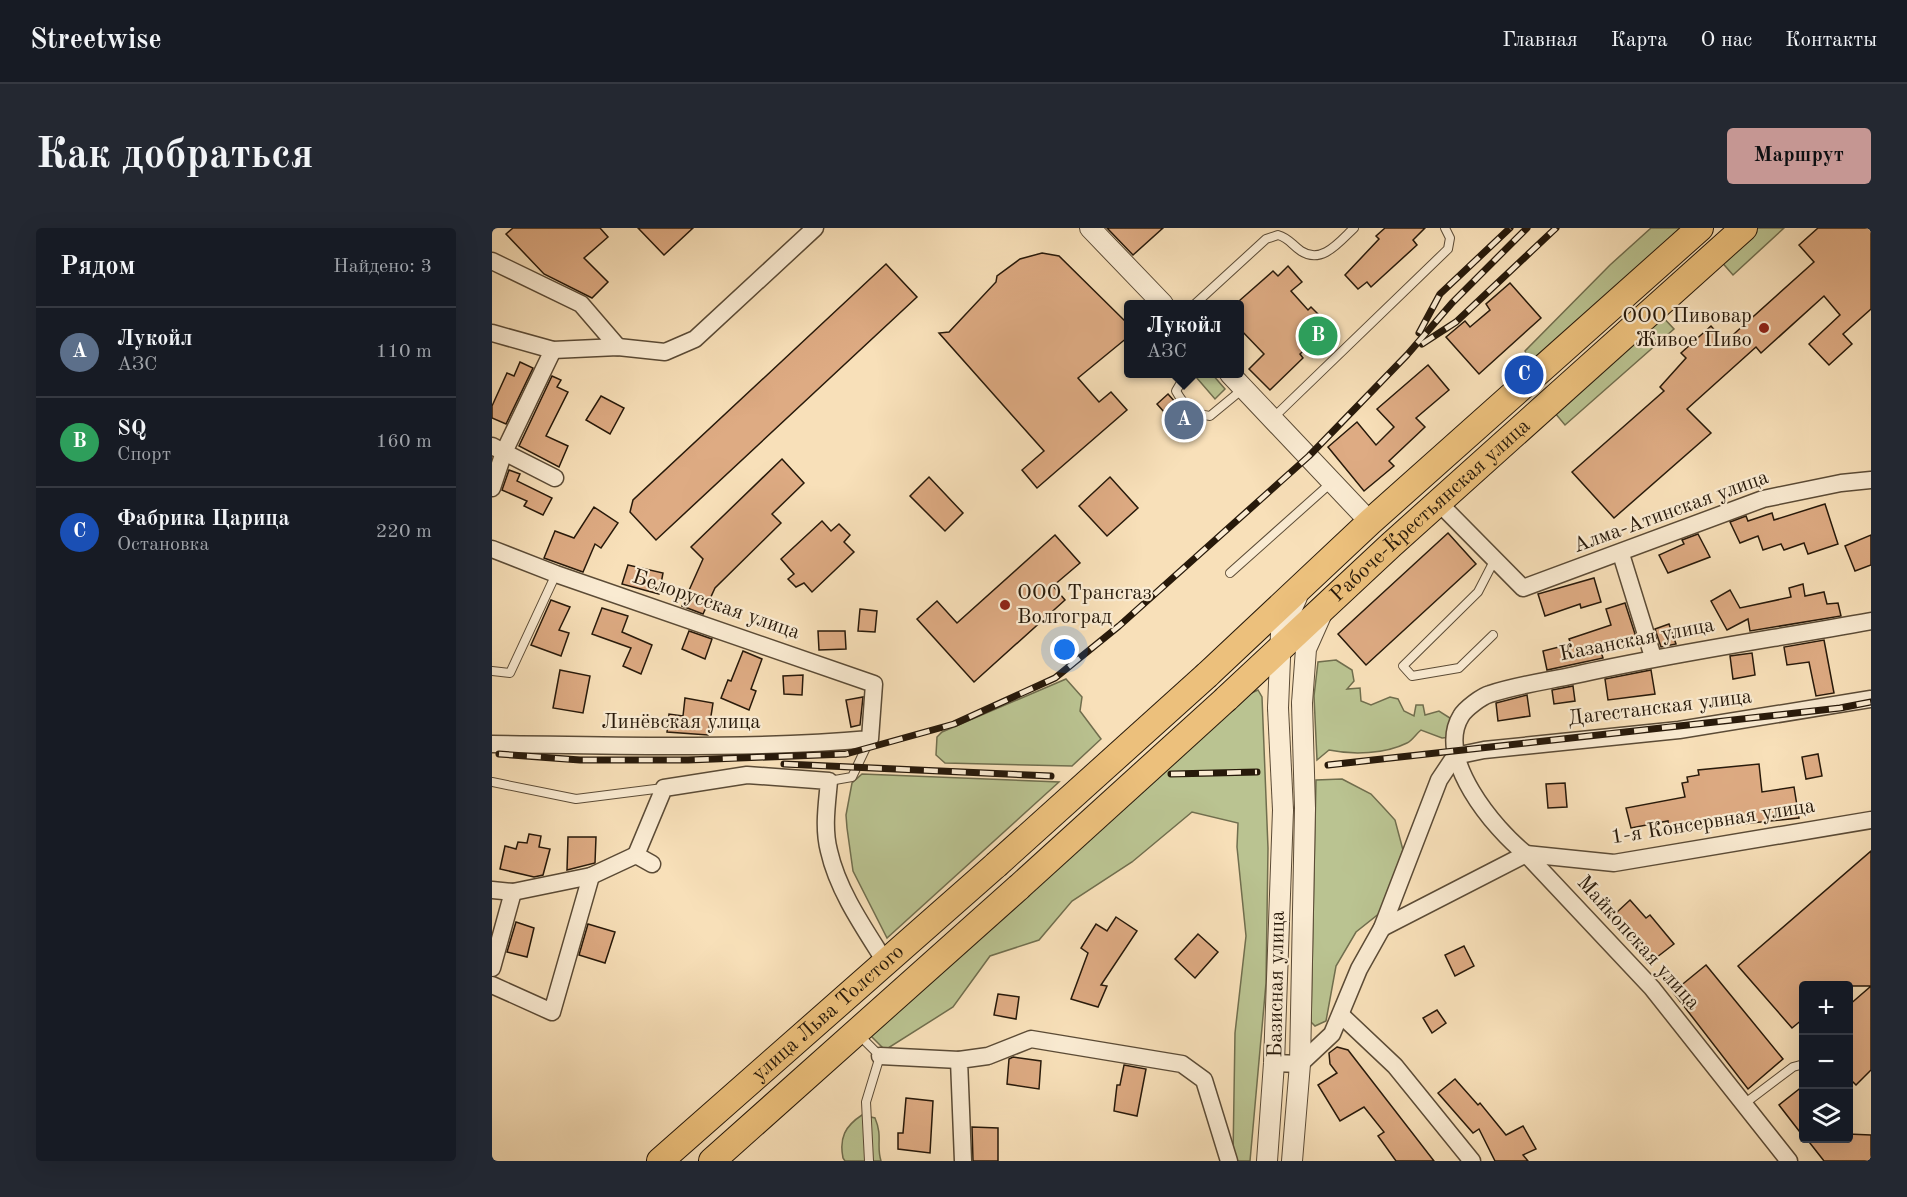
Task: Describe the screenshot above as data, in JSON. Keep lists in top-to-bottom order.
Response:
{
  "streets": {
    "main road": ["Рабоче-Крестьянская улица", "улица Льва Толстого"],
    "street": [
      "Алма-Атинская улица",
      "Белорусская улица",
      "Казанская улица",
      "Дагестанская улица",
      "Линёвская улица",
      "1-я Консервная улица",
      "Майкопская улица",
      "Базисная улица"
    ]
  },
  "crossings": [
    ["Рабоче-Крестьянская улица", "Базисная улица"],
    ["Рабоче-Крестьянская улица", "улица Льва Толстого"],
    ["Белорусская улица", "Линёвская улица"],
    ["Казанская улица", "Дагестанская улица"],
    ["Казанская улица", "Майкопская улица"],
    ["Дагестанская улица", "Майкопская улица"],
    ["1-я Консервная улица", "Майкопская улица"]
  ],
  "places": ["ООО Пивовар Живое Пиво", "ООО Трансгаз Волгоград"],
  "page": {
    "header": "Streetwise",
    "nav": [
      "Главная",
      "Карта",
      "О нас",
      "Контакты"
    ],
    "buttons": "Маршрут",
    "title": "Как добраться",
    "heading": ["Рядом", "Найдено: 3"],
    "popup": ["Лукойл", "АЗС"],
    "list": [
      {
        "mark": "A",
        "name": "Лукойл",
        "note": "АЗС",
        "value": "110 m"
      },
      {
        "mark": "B",
        "name": "SQ",
        "note": "Спорт",
        "value": "160 m"
      },
      {
        "mark": "C",
        "name": "Фабрика Царица",
        "note": "Остановка",
        "value": "220 m"
      }
    ],
    "pins": ["B", "C", "A"],
    "map_buttons": ["+", "−"]
  }
}
